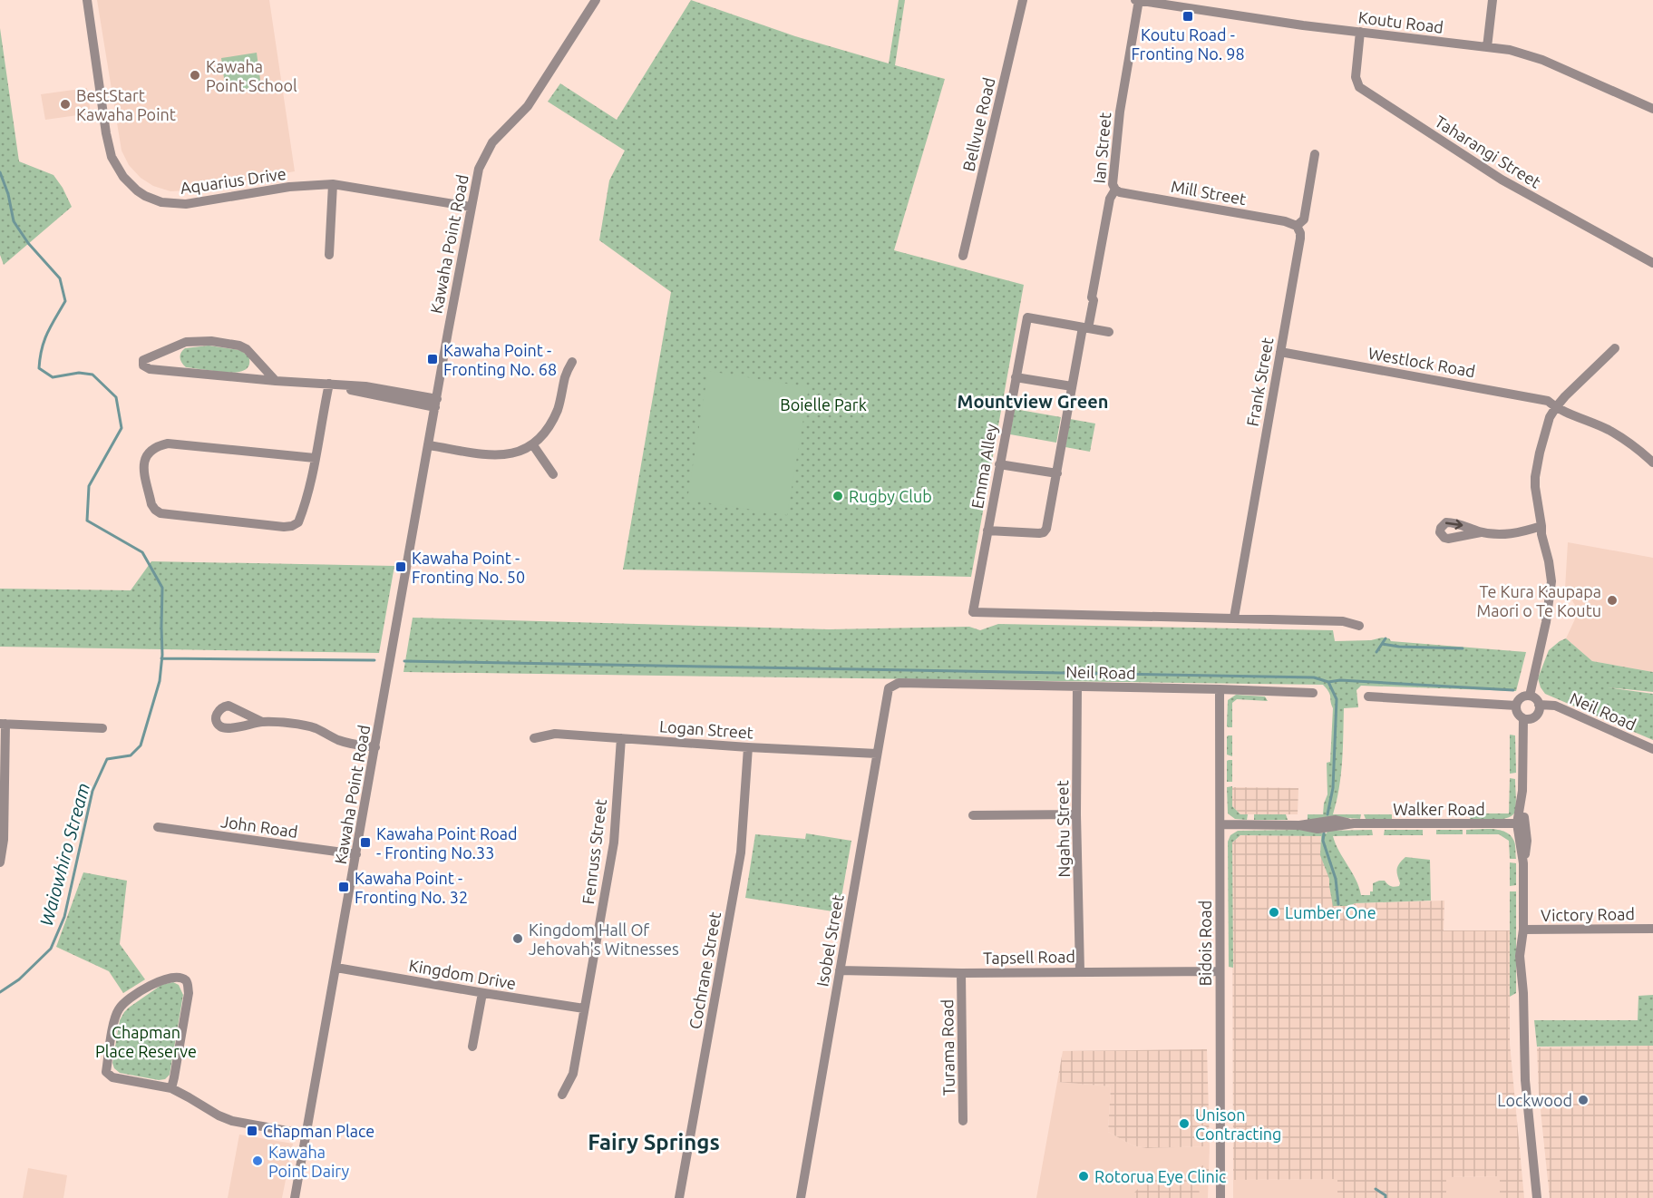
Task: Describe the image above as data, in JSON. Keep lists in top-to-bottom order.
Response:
{
  "streets": {
    "street": [
      "Koutu Road",
      "Bellvue Road",
      "Ian Street",
      "Taharangi Street",
      "Aquarius Drive",
      "Mill Street",
      "Kawaha Point Road",
      "Westlock Road",
      "Frank Street",
      "Emma Alley",
      "Neil Road",
      "Logan Street",
      "Walker Road",
      "John Road",
      "Ngahu Street",
      "Fenruss Street",
      "Victory Road",
      "Isobel Street",
      "Bidois Road",
      "Tapsell Road",
      "Cochrane Street",
      "Kingdom Drive",
      "Turama Road"
    ]
  },
  "crossings": [
    ["Koutu Road", "Ian Street"],
    ["Koutu Road", "Taharangi Street"],
    ["Ian Street", "Mill Street"],
    ["Ian Street", "Emma Alley"],
    ["Aquarius Drive", "Kawaha Point Road"],
    ["Mill Street", "Frank Street"],
    ["Kawaha Point Road", "John Road"],
    ["Kawaha Point Road", "Kingdom Drive"],
    ["Westlock Road", "Frank Street"],
    ["Frank Street", "Emma Alley"],
    ["Neil Road", "Ngahu Street"],
    ["Neil Road", "Isobel Street"],
    ["Neil Road", "Bidois Road"],
    ["Logan Street", "Fenruss Street"],
    ["Logan Street", "Isobel Street"],
    ["Logan Street", "Cochrane Street"],
    ["Walker Road", "Bidois Road"],
    ["Ngahu Street", "Tapsell Road"],
    ["Fenruss Street", "Kingdom Drive"],
    ["Isobel Street", "Tapsell Road"],
    ["Bidois Road", "Tapsell Road"],
    ["Tapsell Road", "Turama Road"]
  ],
  "districts": ["Mountview Green", "Fairy Springs"],
  "water": ["Waiowhiro Stream"],
  "parks": ["Boielle Park", "Chapman Place Reserve"],
  "places": {
    "transit": [
      "Koutu Road - Fronting No. 98",
      "Kawaha Point - Fronting No. 68",
      "Kawaha Point - Fronting No. 50",
      "Kawaha Point Road - Fronting No.33",
      "Kawaha Point - Fronting No. 32",
      "Chapman Place"
    ],
    "other": [
      "Kawaha Point School",
      "BestStart Kawaha Point",
      "Rugby Club",
      "Te Kura Kaupapa Maori o Te Koutu",
      "Lumber One",
      "Kingdom Hall Of Jehovah's Witnesses",
      "Lockwood",
      "Unison Contracting",
      "Kawaha Point Dairy",
      "Rotorua Eye Clinic"
    ]
  }
}
